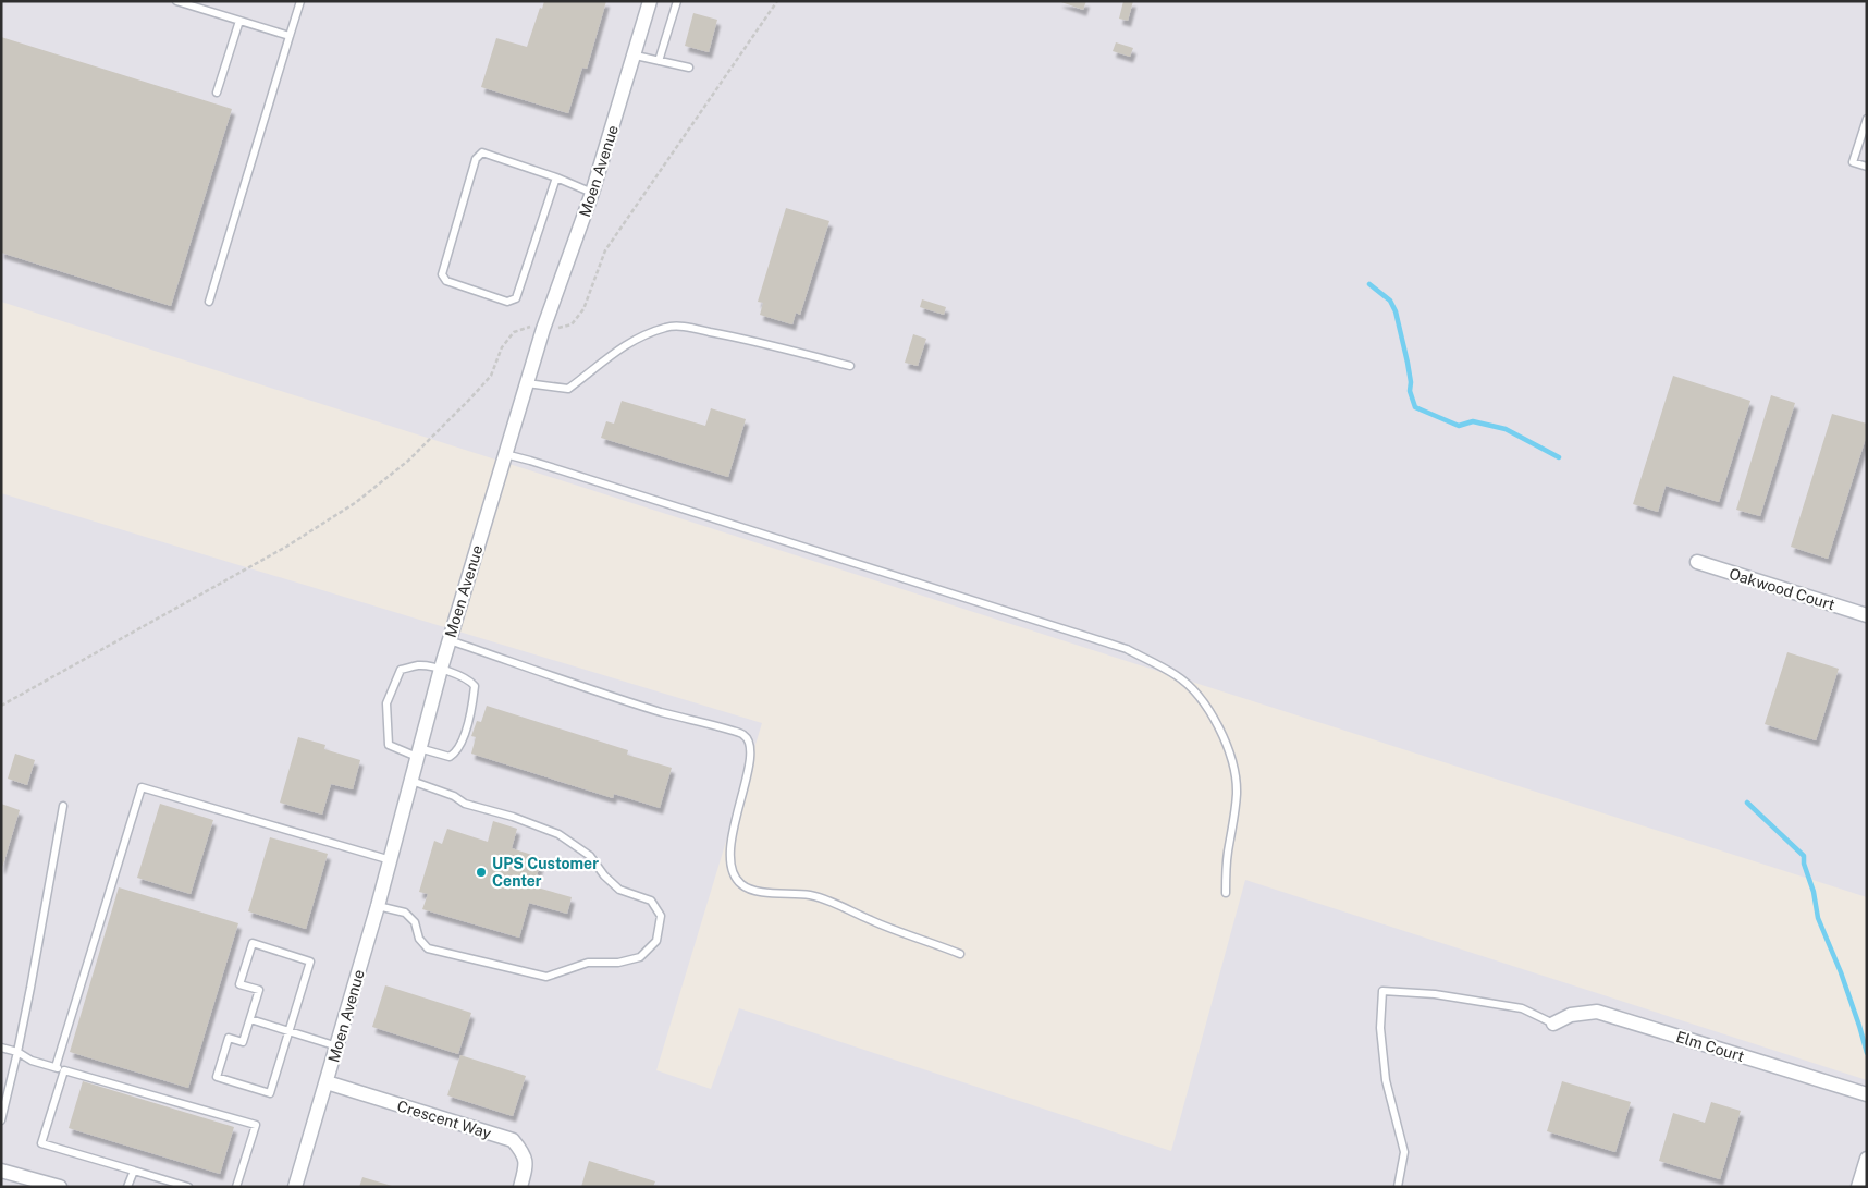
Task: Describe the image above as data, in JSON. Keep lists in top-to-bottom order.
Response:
{
  "streets": {
    "street": [
      "Moen Avenue",
      "Oakwood Court",
      "Elm Court",
      "Crescent Way"
    ]
  },
  "crossings": [
    ["Moen Avenue", "Crescent Way"]
  ],
  "places": ["UPS Customer Center"]
}
